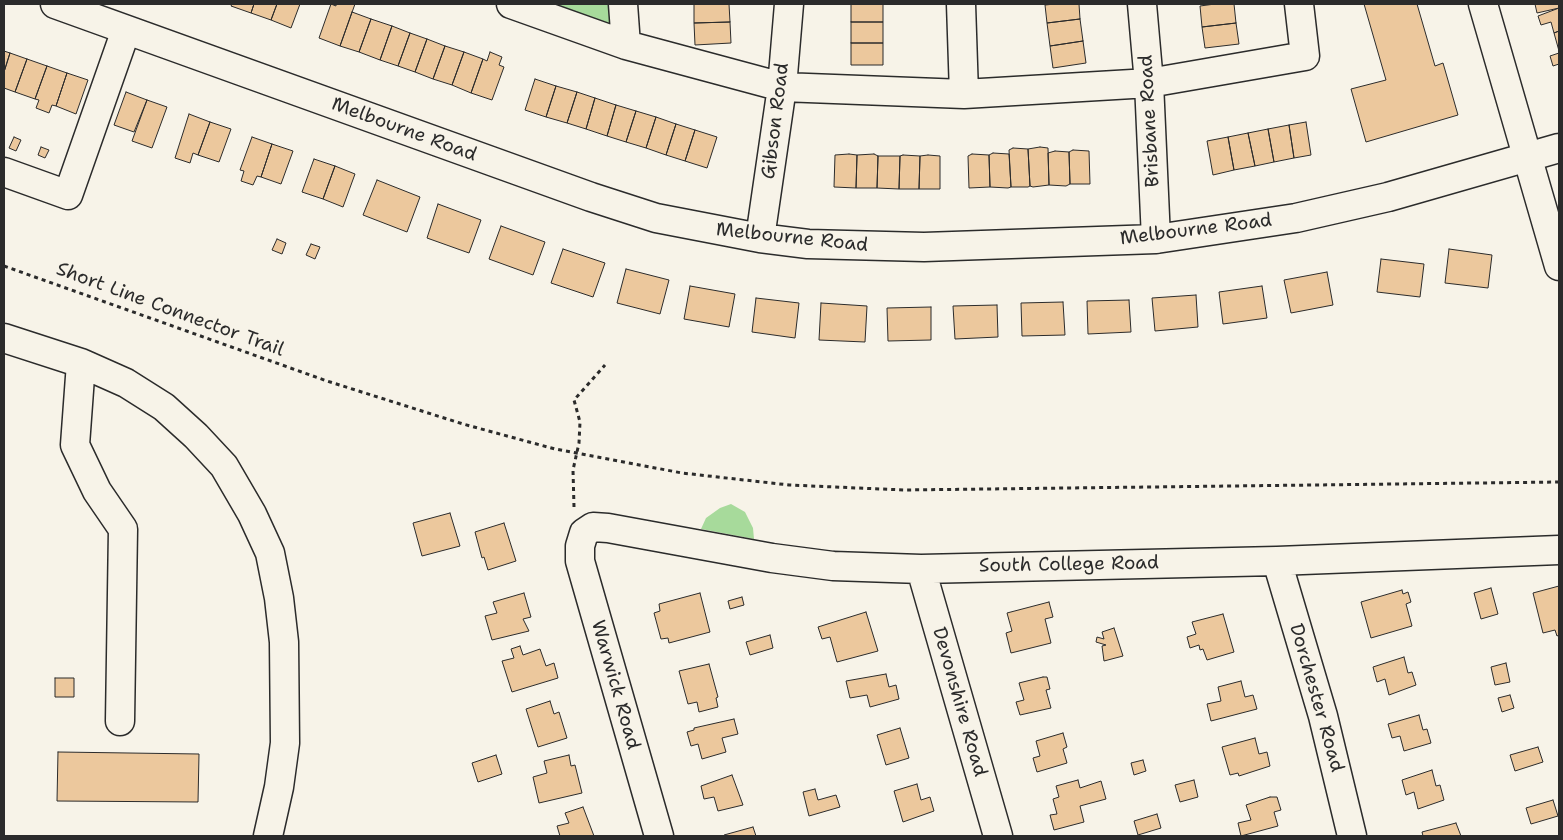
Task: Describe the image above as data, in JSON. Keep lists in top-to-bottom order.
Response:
{
  "streets": {
    "street": [
      "Gibson Road",
      "Brisbane Road",
      "Melbourne Road",
      "South College Road",
      "Warwick Road",
      "Dorchester Road",
      "Devonshire Road"
    ],
    "path": ["Short Line Connector Trail"]
  },
  "crossings": [
    ["Gibson Road", "Melbourne Road"],
    ["Brisbane Road", "Melbourne Road"],
    ["South College Road", "Warwick Road"],
    ["South College Road", "Dorchester Road"],
    ["South College Road", "Devonshire Road"]
  ]
}
